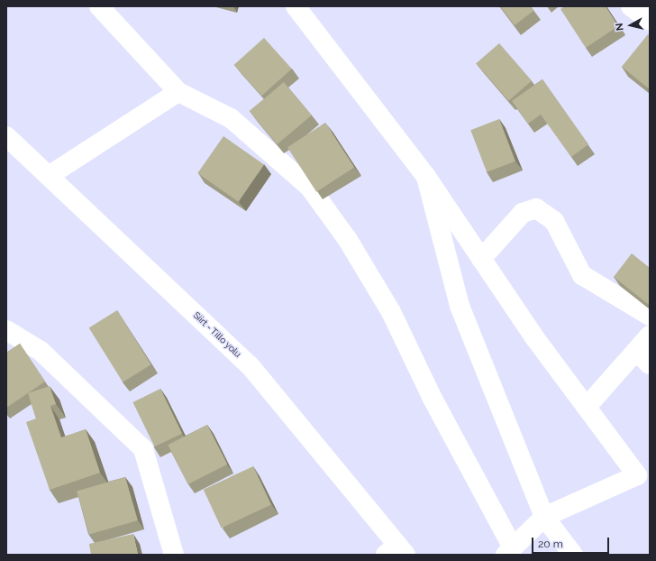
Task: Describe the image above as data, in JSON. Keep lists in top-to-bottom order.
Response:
{
  "streets": {
    "street": ["Siirt - Tillo yolu"]
  },
  "scale_bar": "20 m",
  "north": "left"
}
